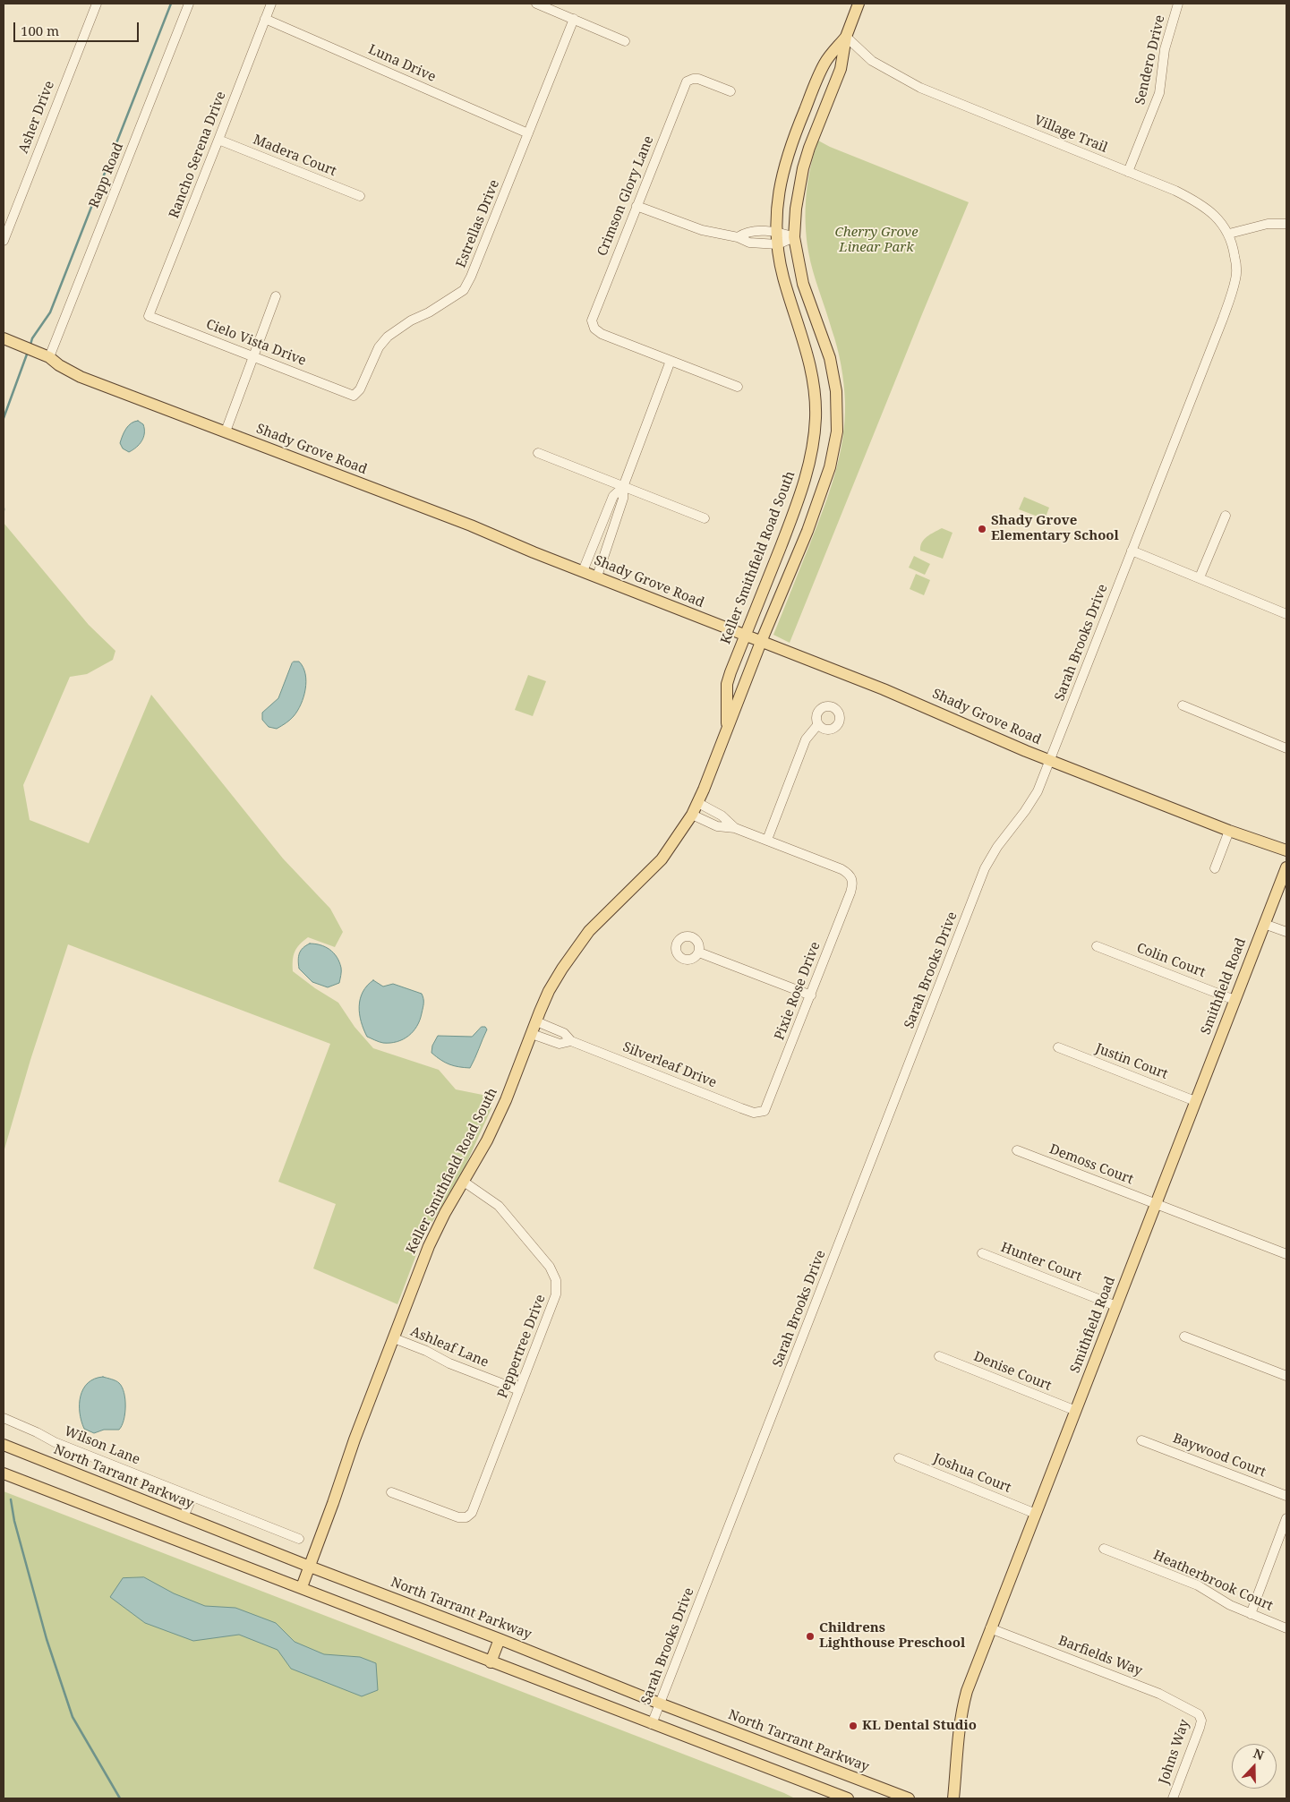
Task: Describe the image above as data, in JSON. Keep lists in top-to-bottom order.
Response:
{
  "streets": {
    "main road": [
      "Shady Grove Road",
      "Keller Smithfield Road South",
      "Smithfield Road",
      "North Tarrant Parkway"
    ],
    "street": [
      "Sendero Drive",
      "Luna Drive",
      "Asher Drive",
      "Village Trail",
      "Rancho Serena Drive",
      "Madera Court",
      "Rapp Road",
      "Crimson Glory Lane",
      "Estrellas Drive",
      "Cielo Vista Drive",
      "Sarah Brooks Drive",
      "Colin Court",
      "Pixie Rose Drive",
      "Justin Court",
      "Silverleaf Drive",
      "Demoss Court",
      "Hunter Court",
      "Peppertree Drive",
      "Ashleaf Lane",
      "Denise Court",
      "Wilson Lane",
      "Baywood Court",
      "Joshua Court",
      "Heatherbrook Court",
      "Barfields Way",
      "Johns Way"
    ]
  },
  "crossings": [
    ["Sendero Drive", "Village Trail"],
    ["Luna Drive", "Rancho Serena Drive"],
    ["Luna Drive", "Estrellas Drive"],
    ["Village Trail", "Keller Smithfield Road South"],
    ["Village Trail", "Sarah Brooks Drive"],
    ["Rancho Serena Drive", "Madera Court"],
    ["Rancho Serena Drive", "Cielo Vista Drive"],
    ["Rapp Road", "Shady Grove Road"],
    ["Estrellas Drive", "Cielo Vista Drive"],
    ["Shady Grove Road", "Keller Smithfield Road South"],
    ["Shady Grove Road", "Sarah Brooks Drive"],
    ["Keller Smithfield Road South", "Silverleaf Drive"],
    ["Keller Smithfield Road South", "Peppertree Drive"],
    ["Keller Smithfield Road South", "Ashleaf Lane"],
    ["Keller Smithfield Road South", "North Tarrant Parkway"],
    ["Sarah Brooks Drive", "North Tarrant Parkway"],
    ["Colin Court", "Smithfield Road"],
    ["Smithfield Road", "Justin Court"],
    ["Smithfield Road", "Demoss Court"],
    ["Smithfield Road", "Hunter Court"],
    ["Smithfield Road", "Denise Court"],
    ["Smithfield Road", "Joshua Court"],
    ["Smithfield Road", "Barfields Way"],
    ["Pixie Rose Drive", "Silverleaf Drive"],
    ["Peppertree Drive", "Ashleaf Lane"],
    ["Barfields Way", "Johns Way"]
  ],
  "parks": ["Cherry Grove Linear Park"],
  "places": ["Shady Grove Elementary School", "Childrens Lighthouse Preschool", "KL Dental Studio"],
  "scale_bar": "100 m",
  "north": "top"
}
